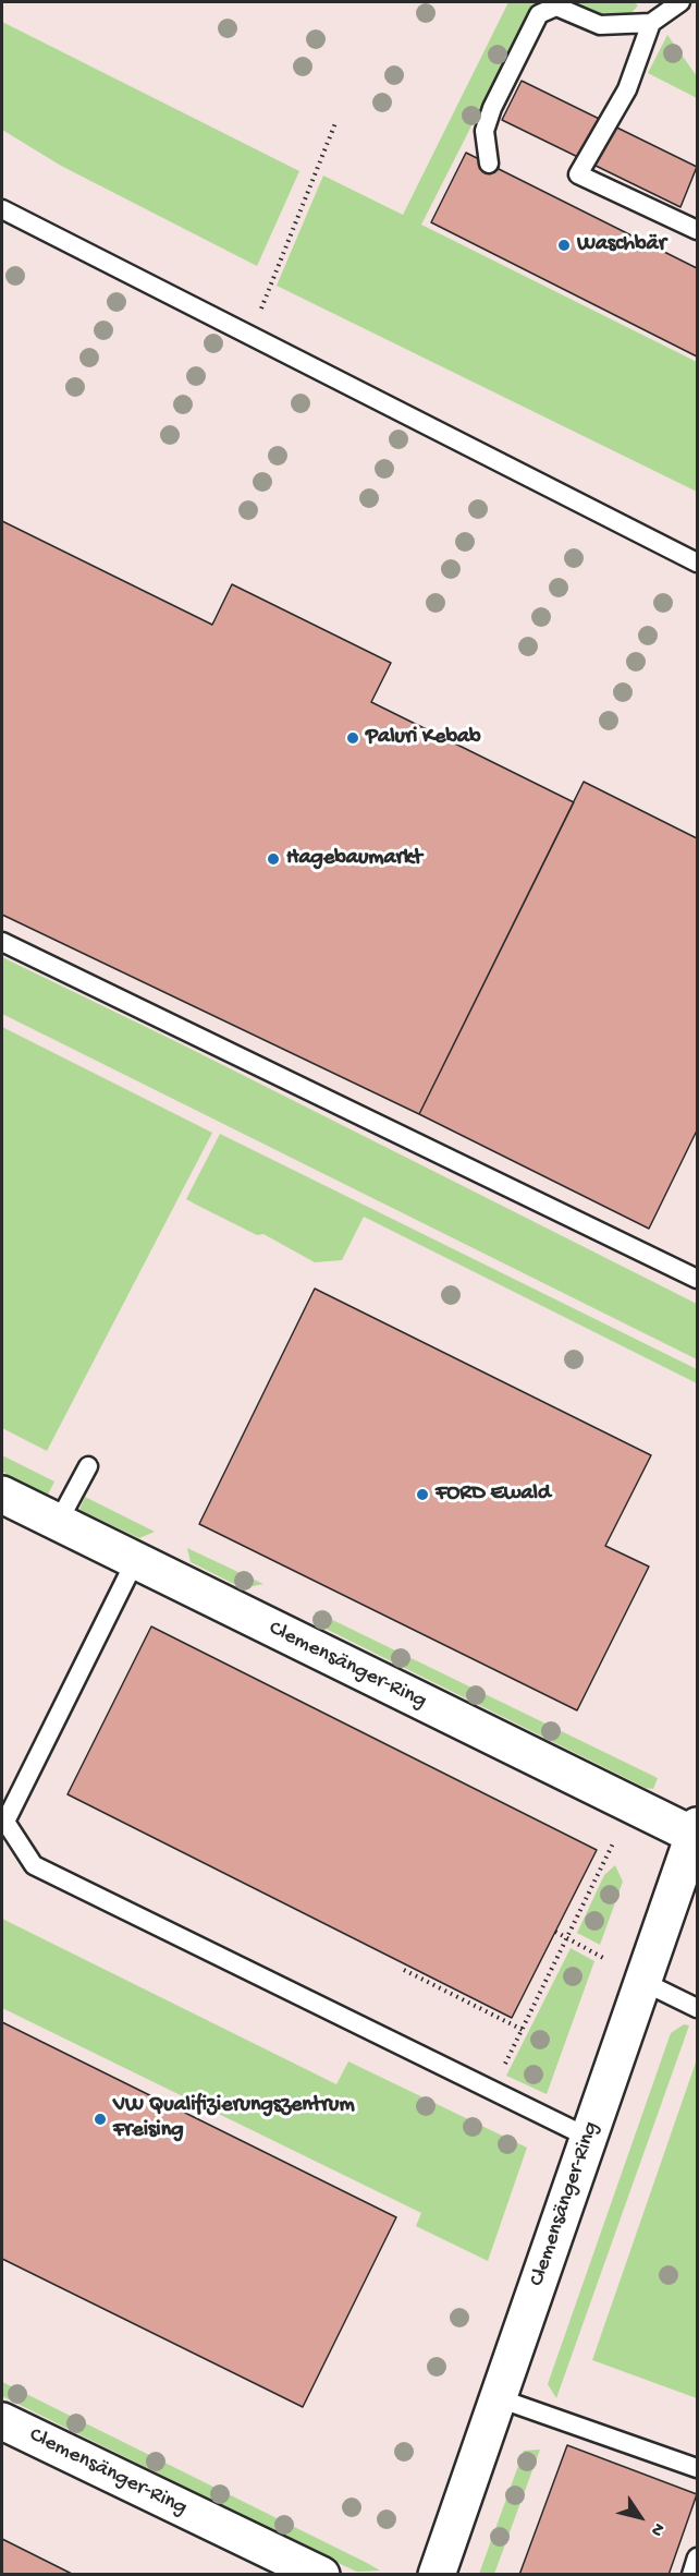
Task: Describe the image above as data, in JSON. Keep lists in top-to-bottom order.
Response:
{
  "streets": {
    "street": ["Clemensänger-Ring"]
  },
  "places": [
    "Waschbär",
    "Paluri Kebab",
    "Hagebaumarkt",
    "FORD Ewald",
    "VW Qualifizierungszentrum Freising"
  ],
  "north": "bottom right"
}
